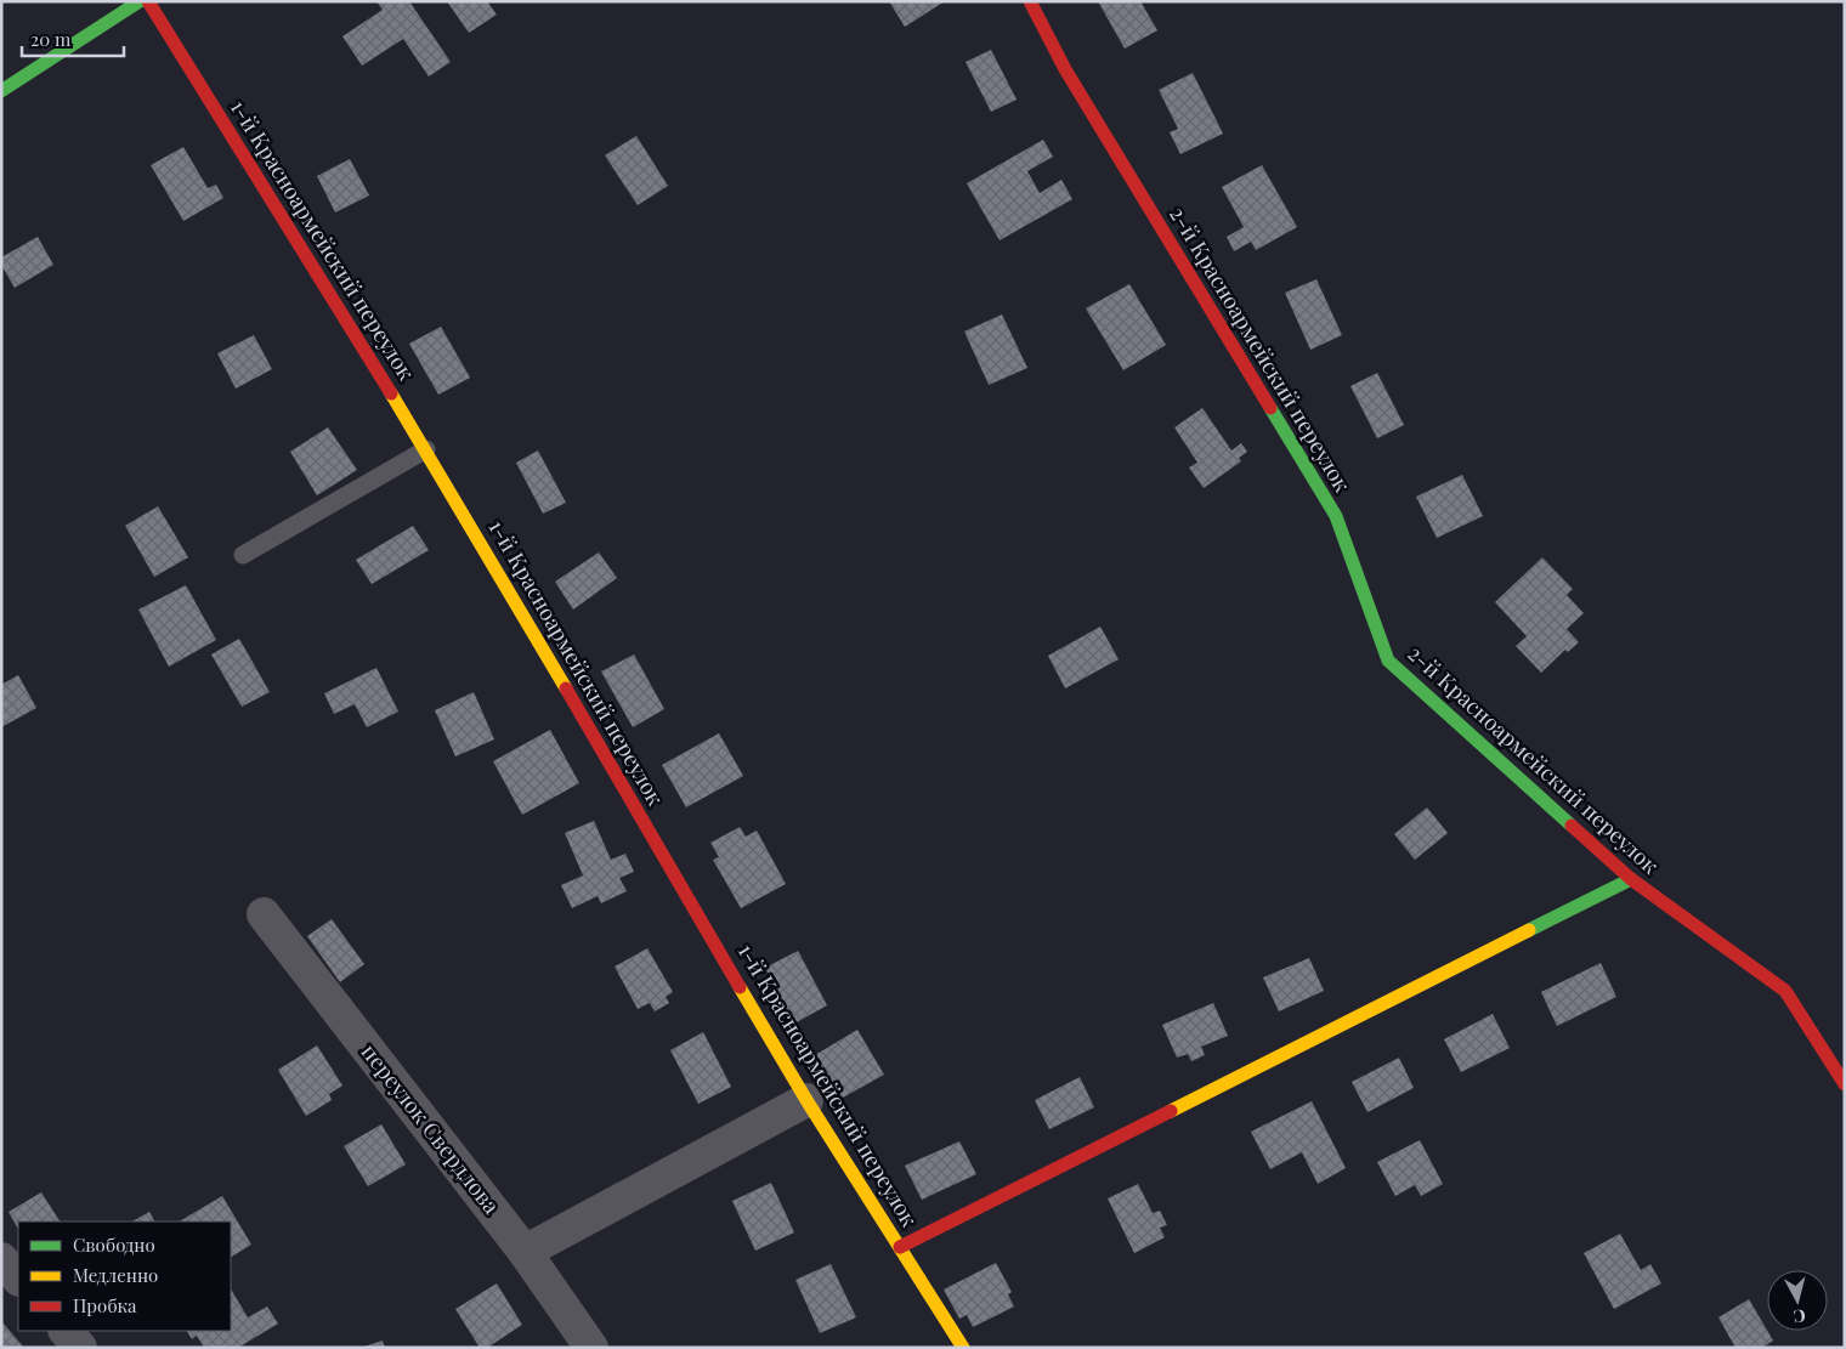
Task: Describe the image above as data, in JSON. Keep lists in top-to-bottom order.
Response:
{
  "streets": {
    "street": ["1-й Красноармейский переулок", "2-й Красноармейский переулок", "переулок Свердлова"]
  },
  "legend": ["Свободно", "Медленно", "Пробка"],
  "scale_bar": "20 m",
  "north": "bottom"
}
